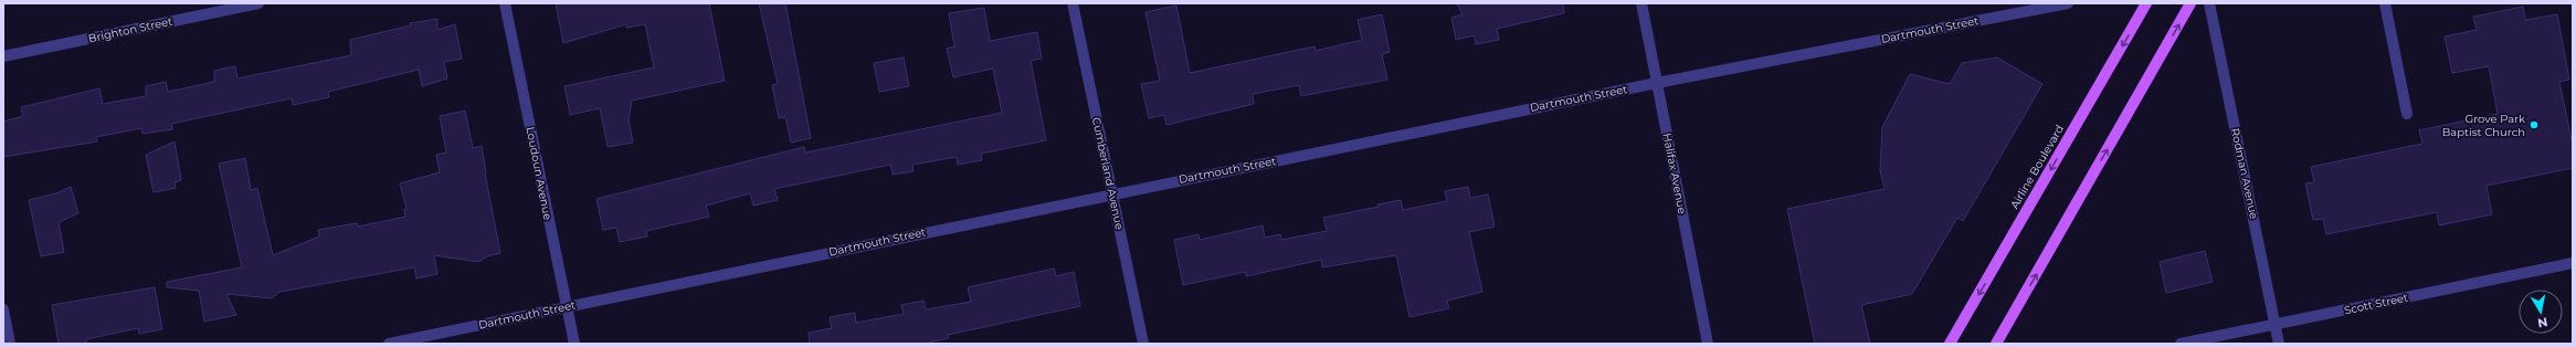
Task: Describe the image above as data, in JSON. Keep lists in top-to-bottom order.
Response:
{
  "streets": {
    "main road": ["Airline Boulevard"],
    "street": [
      "Brighton Street",
      "Dartmouth Street",
      "Loudoun Avenue",
      "Cumberland Avenue",
      "Halifax Avenue",
      "Rodman Avenue",
      "Scott Street"
    ]
  },
  "crossings": [
    ["Dartmouth Street", "Loudoun Avenue"],
    ["Dartmouth Street", "Cumberland Avenue"],
    ["Dartmouth Street", "Halifax Avenue"],
    ["Rodman Avenue", "Scott Street"]
  ],
  "places": ["Grove Park Baptist Church"],
  "north": "bottom"
}
